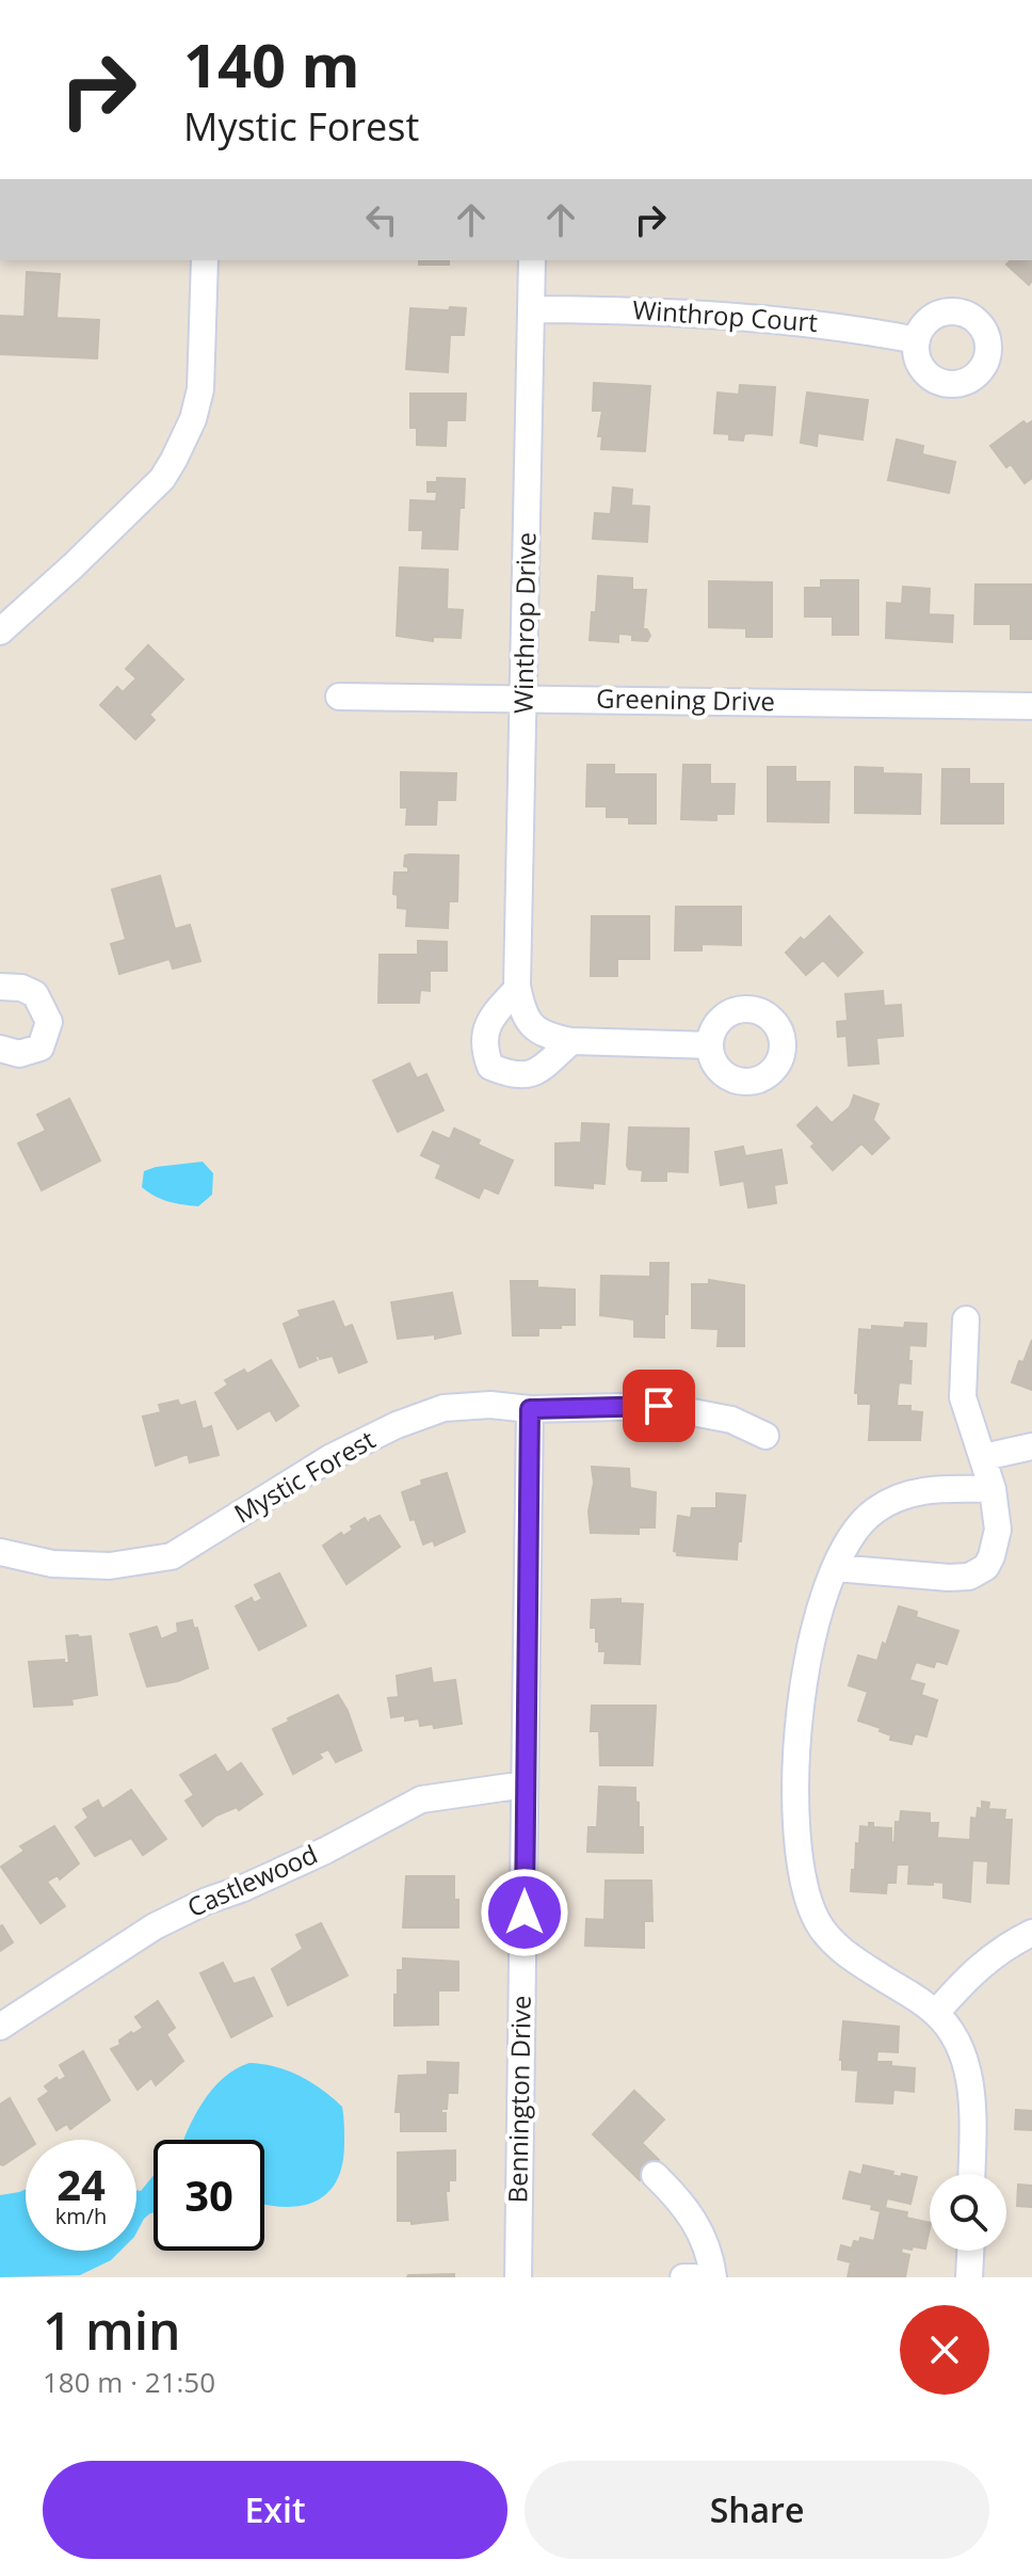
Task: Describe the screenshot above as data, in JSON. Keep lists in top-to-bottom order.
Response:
{
  "streets": {
    "street": [
      "Winthrop Court",
      "Winthrop Drive",
      "Greening Drive",
      "Mystic Forest",
      "Castlewood",
      "Bennington Drive"
    ]
  },
  "crossings": [
    ["Winthrop Court", "Winthrop Drive"],
    ["Winthrop Drive", "Greening Drive"],
    ["Mystic Forest", "Bennington Drive"],
    ["Castlewood", "Bennington Drive"]
  ],
  "page": {
    "turn": ["140 m", "Mystic Forest"],
    "speed": "24 km/h",
    "limit": "30",
    "heading": ["1 min", "180 m · 21:50"],
    "buttons": ["Exit", "Share"]
  }
}
